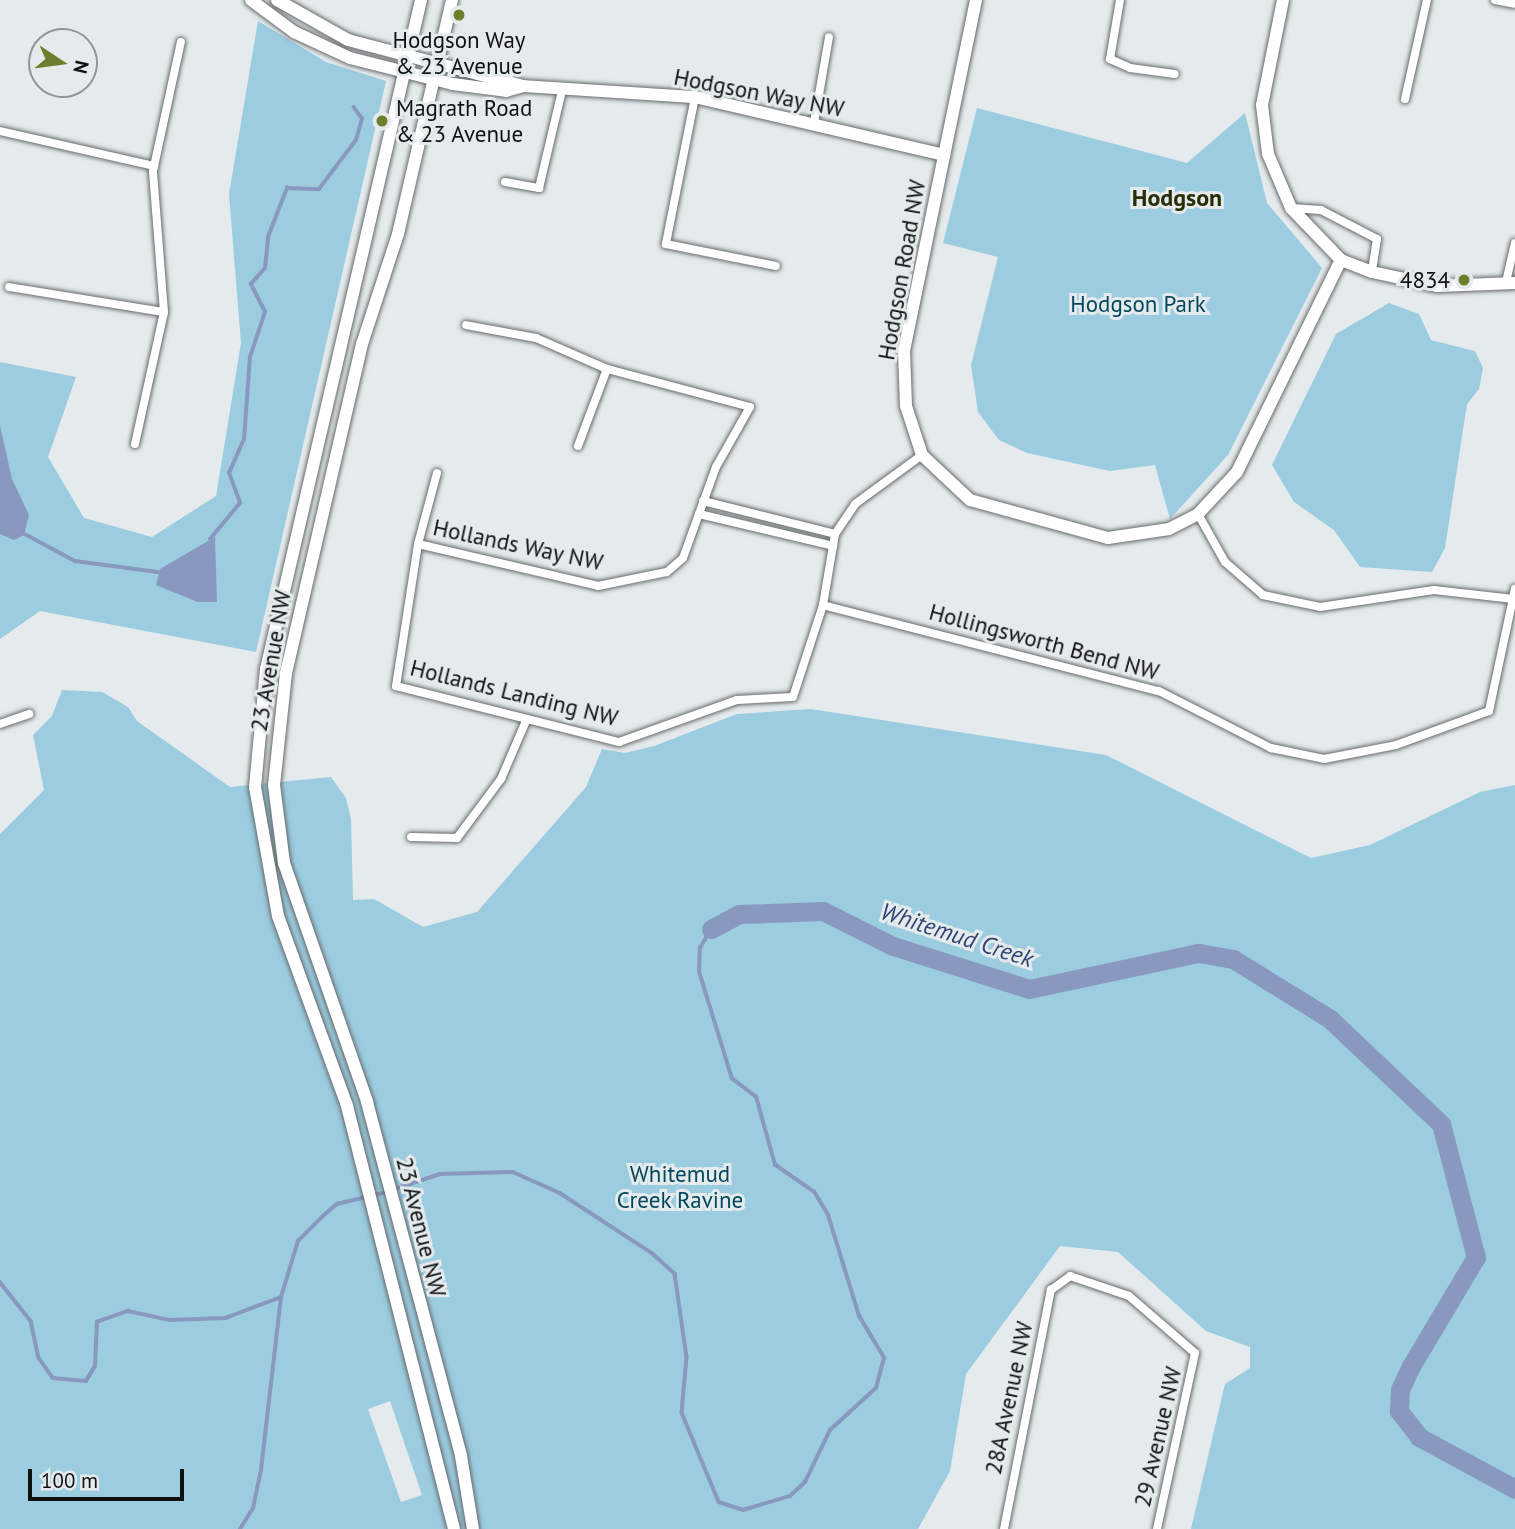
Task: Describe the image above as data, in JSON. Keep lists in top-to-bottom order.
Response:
{
  "streets": {
    "main road": ["Hodgson Way NW", "Hodgson Road NW", "23 Avenue NW"],
    "street": [
      "Hollands Way NW",
      "Hollingsworth Bend NW",
      "Hollands Landing NW",
      "28A Avenue NW",
      "29 Avenue NW"
    ]
  },
  "crossings": [
    ["Hodgson Way NW", "Hodgson Road NW"],
    ["Hodgson Way NW", "23 Avenue NW"],
    ["Hodgson Road NW", "Hollands Landing NW"],
    ["Hollands Way NW", "Hollands Landing NW"],
    ["Hollingsworth Bend NW", "Hollands Landing NW"],
    ["28A Avenue NW", "29 Avenue NW"]
  ],
  "districts": ["Hodgson"],
  "water": ["Whitemud Creek"],
  "parks": ["Hodgson Park", "Whitemud Creek Ravine"],
  "places": ["Hodgson Way & 23 Avenue", "Magrath Road & 23 Avenue", "4834"],
  "scale_bar": "100 m",
  "north": "right"
}
